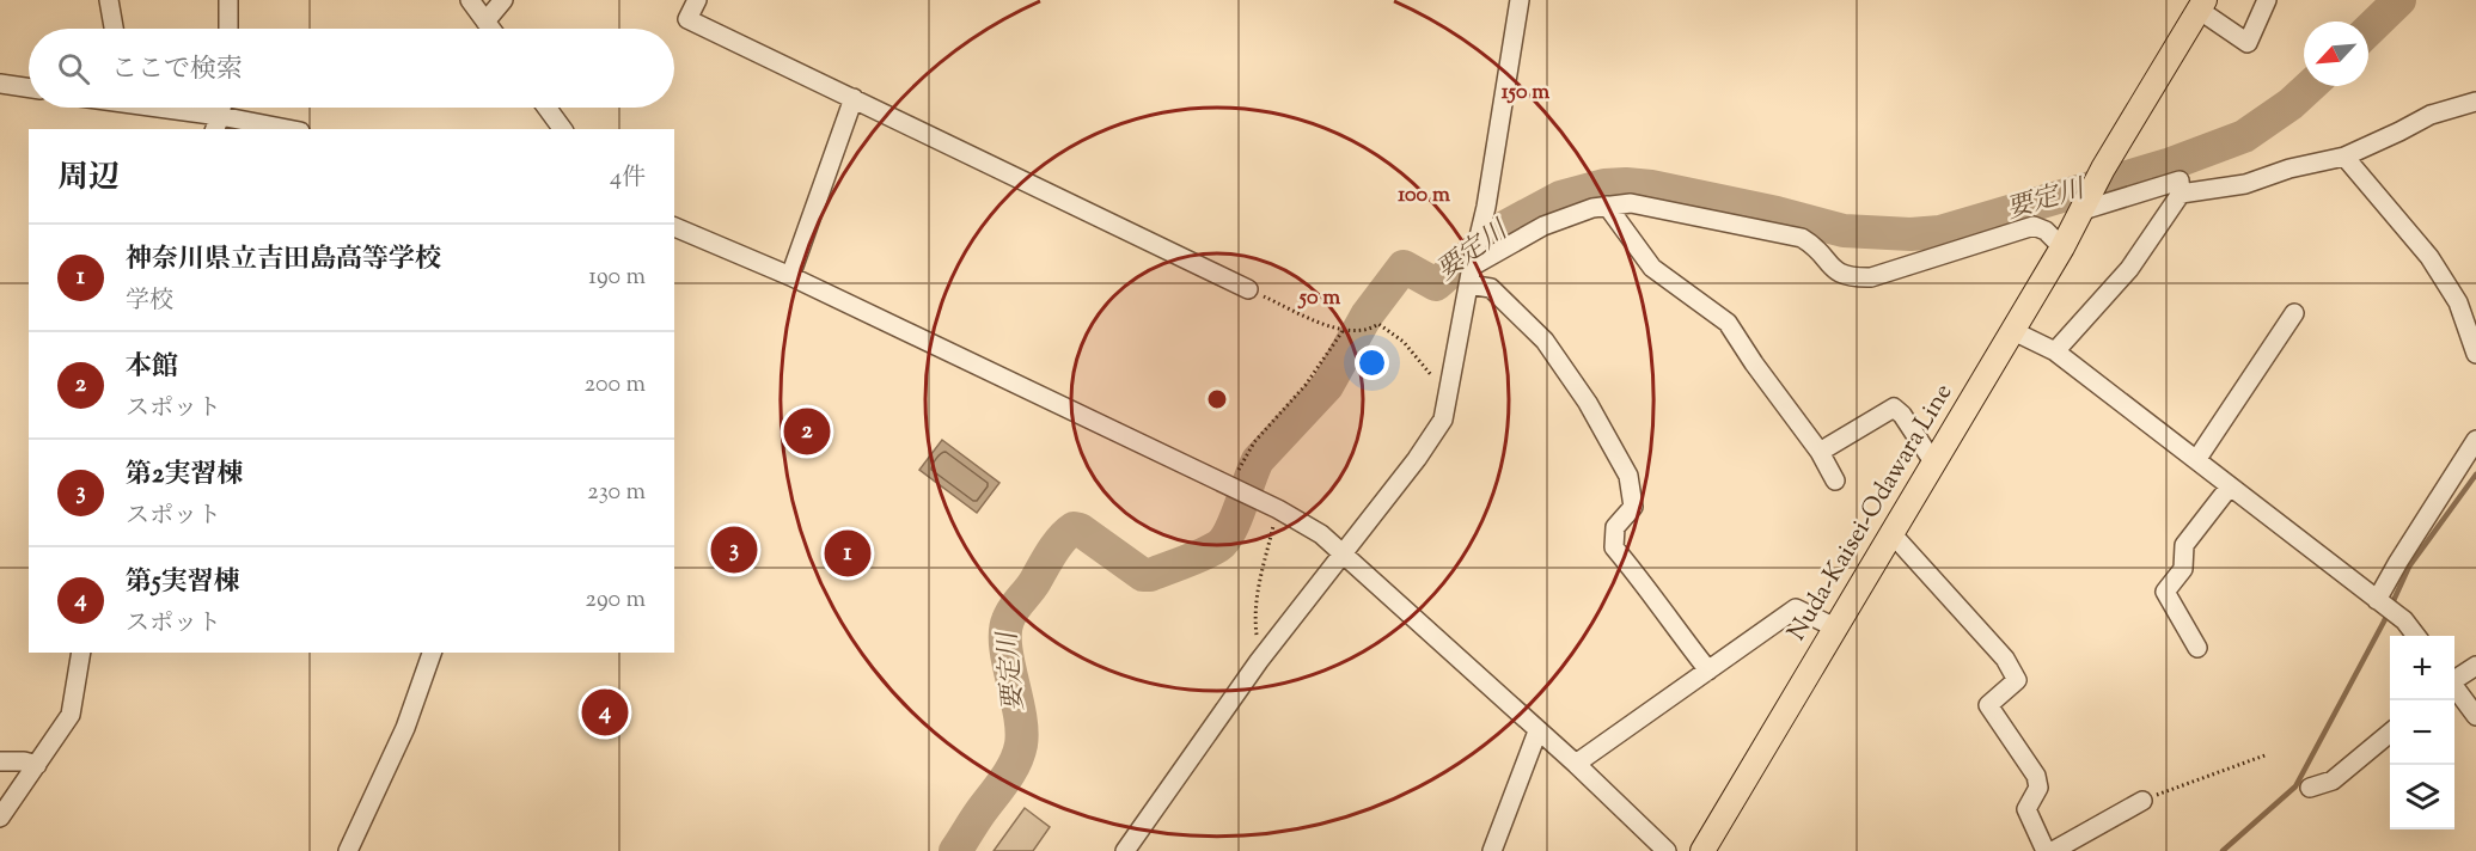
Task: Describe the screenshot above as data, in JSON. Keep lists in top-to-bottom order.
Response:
{
  "streets": {
    "main road": ["Nuda-Kaisei-Odawara Line"]
  },
  "water": ["要定川"],
  "north": "bottom left",
  "page": {
    "search": "ここで検索",
    "heading": ["周辺", "4件"],
    "list": [
      {
        "mark": "1",
        "name": "神奈川県立吉田島高等学校",
        "note": "学校",
        "value": "190 m"
      },
      {
        "mark": "2",
        "name": "本館",
        "note": "スポット",
        "value": "200 m"
      },
      {
        "mark": "3",
        "name": "第2実習棟",
        "note": "スポット",
        "value": "230 m"
      },
      {
        "mark": "4",
        "name": "第5実習棟",
        "note": "スポット",
        "value": "290 m"
      }
    ],
    "pins": [
      "2",
      "3",
      "1",
      "4"
    ],
    "map_buttons": ["+", "−"]
  },
  "rings": ["150 m", "100 m", "50 m"]
}
